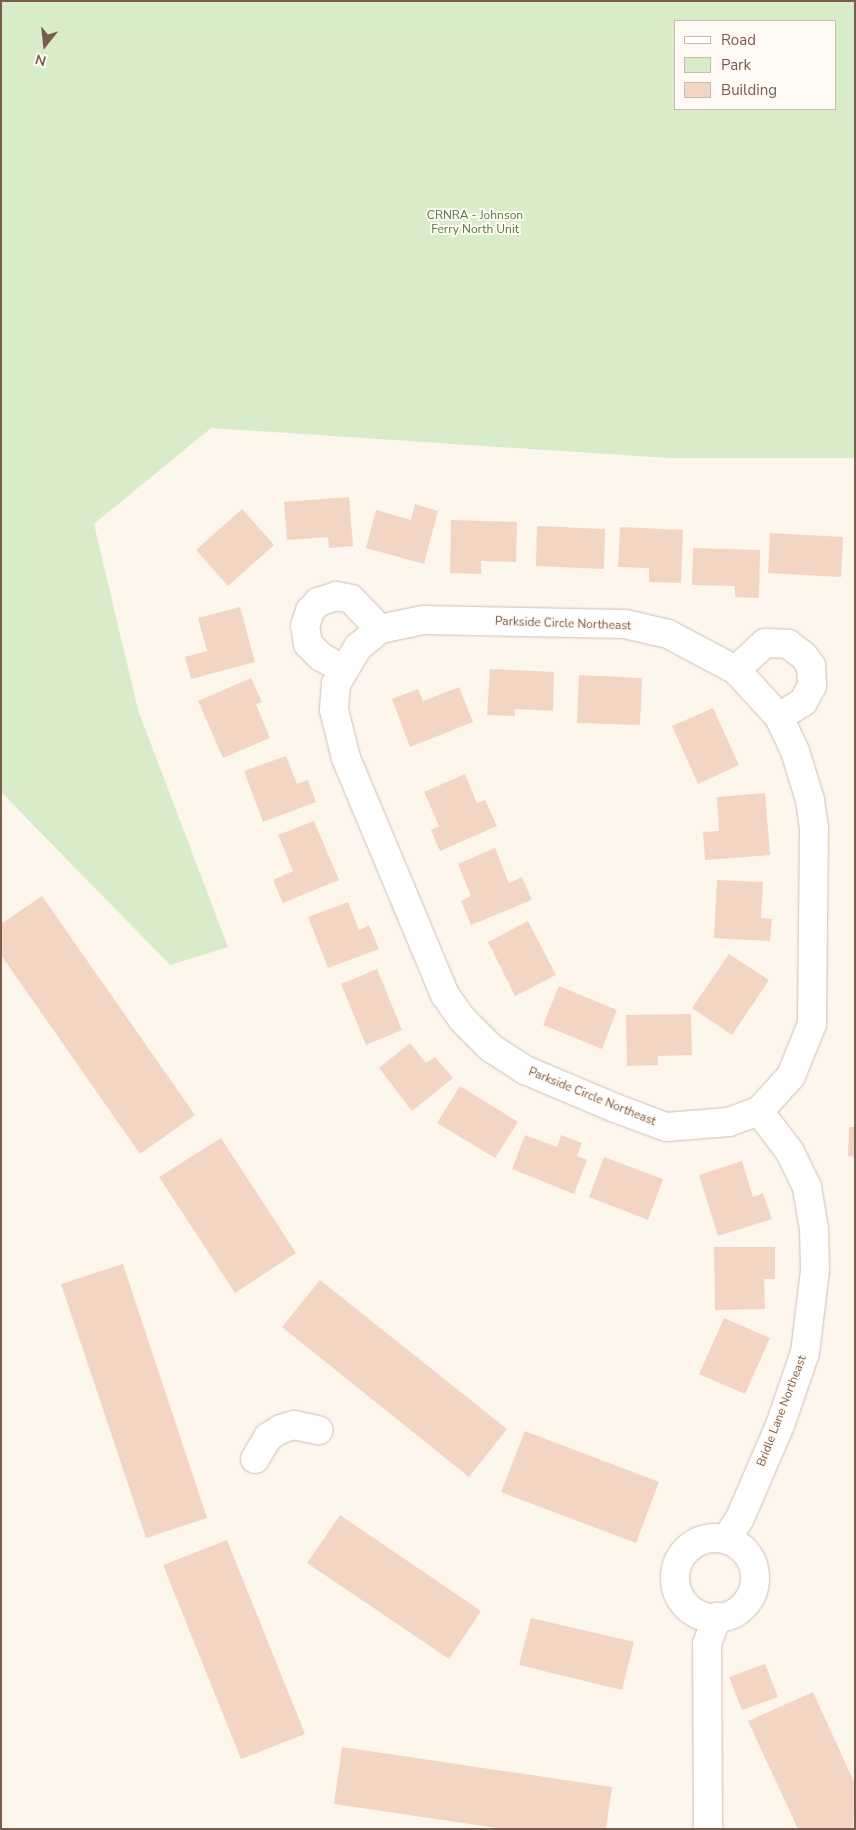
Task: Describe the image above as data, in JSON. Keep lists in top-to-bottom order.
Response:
{
  "streets": {
    "street": ["Parkside Circle Northeast", "Bridle Lane Northeast"]
  },
  "crossings": [
    ["Parkside Circle Northeast", "Bridle Lane Northeast"]
  ],
  "parks": ["CRNRA - Johnson Ferry North Unit"],
  "legend": ["Road", "Park", "Building"],
  "north": "bottom"
}
